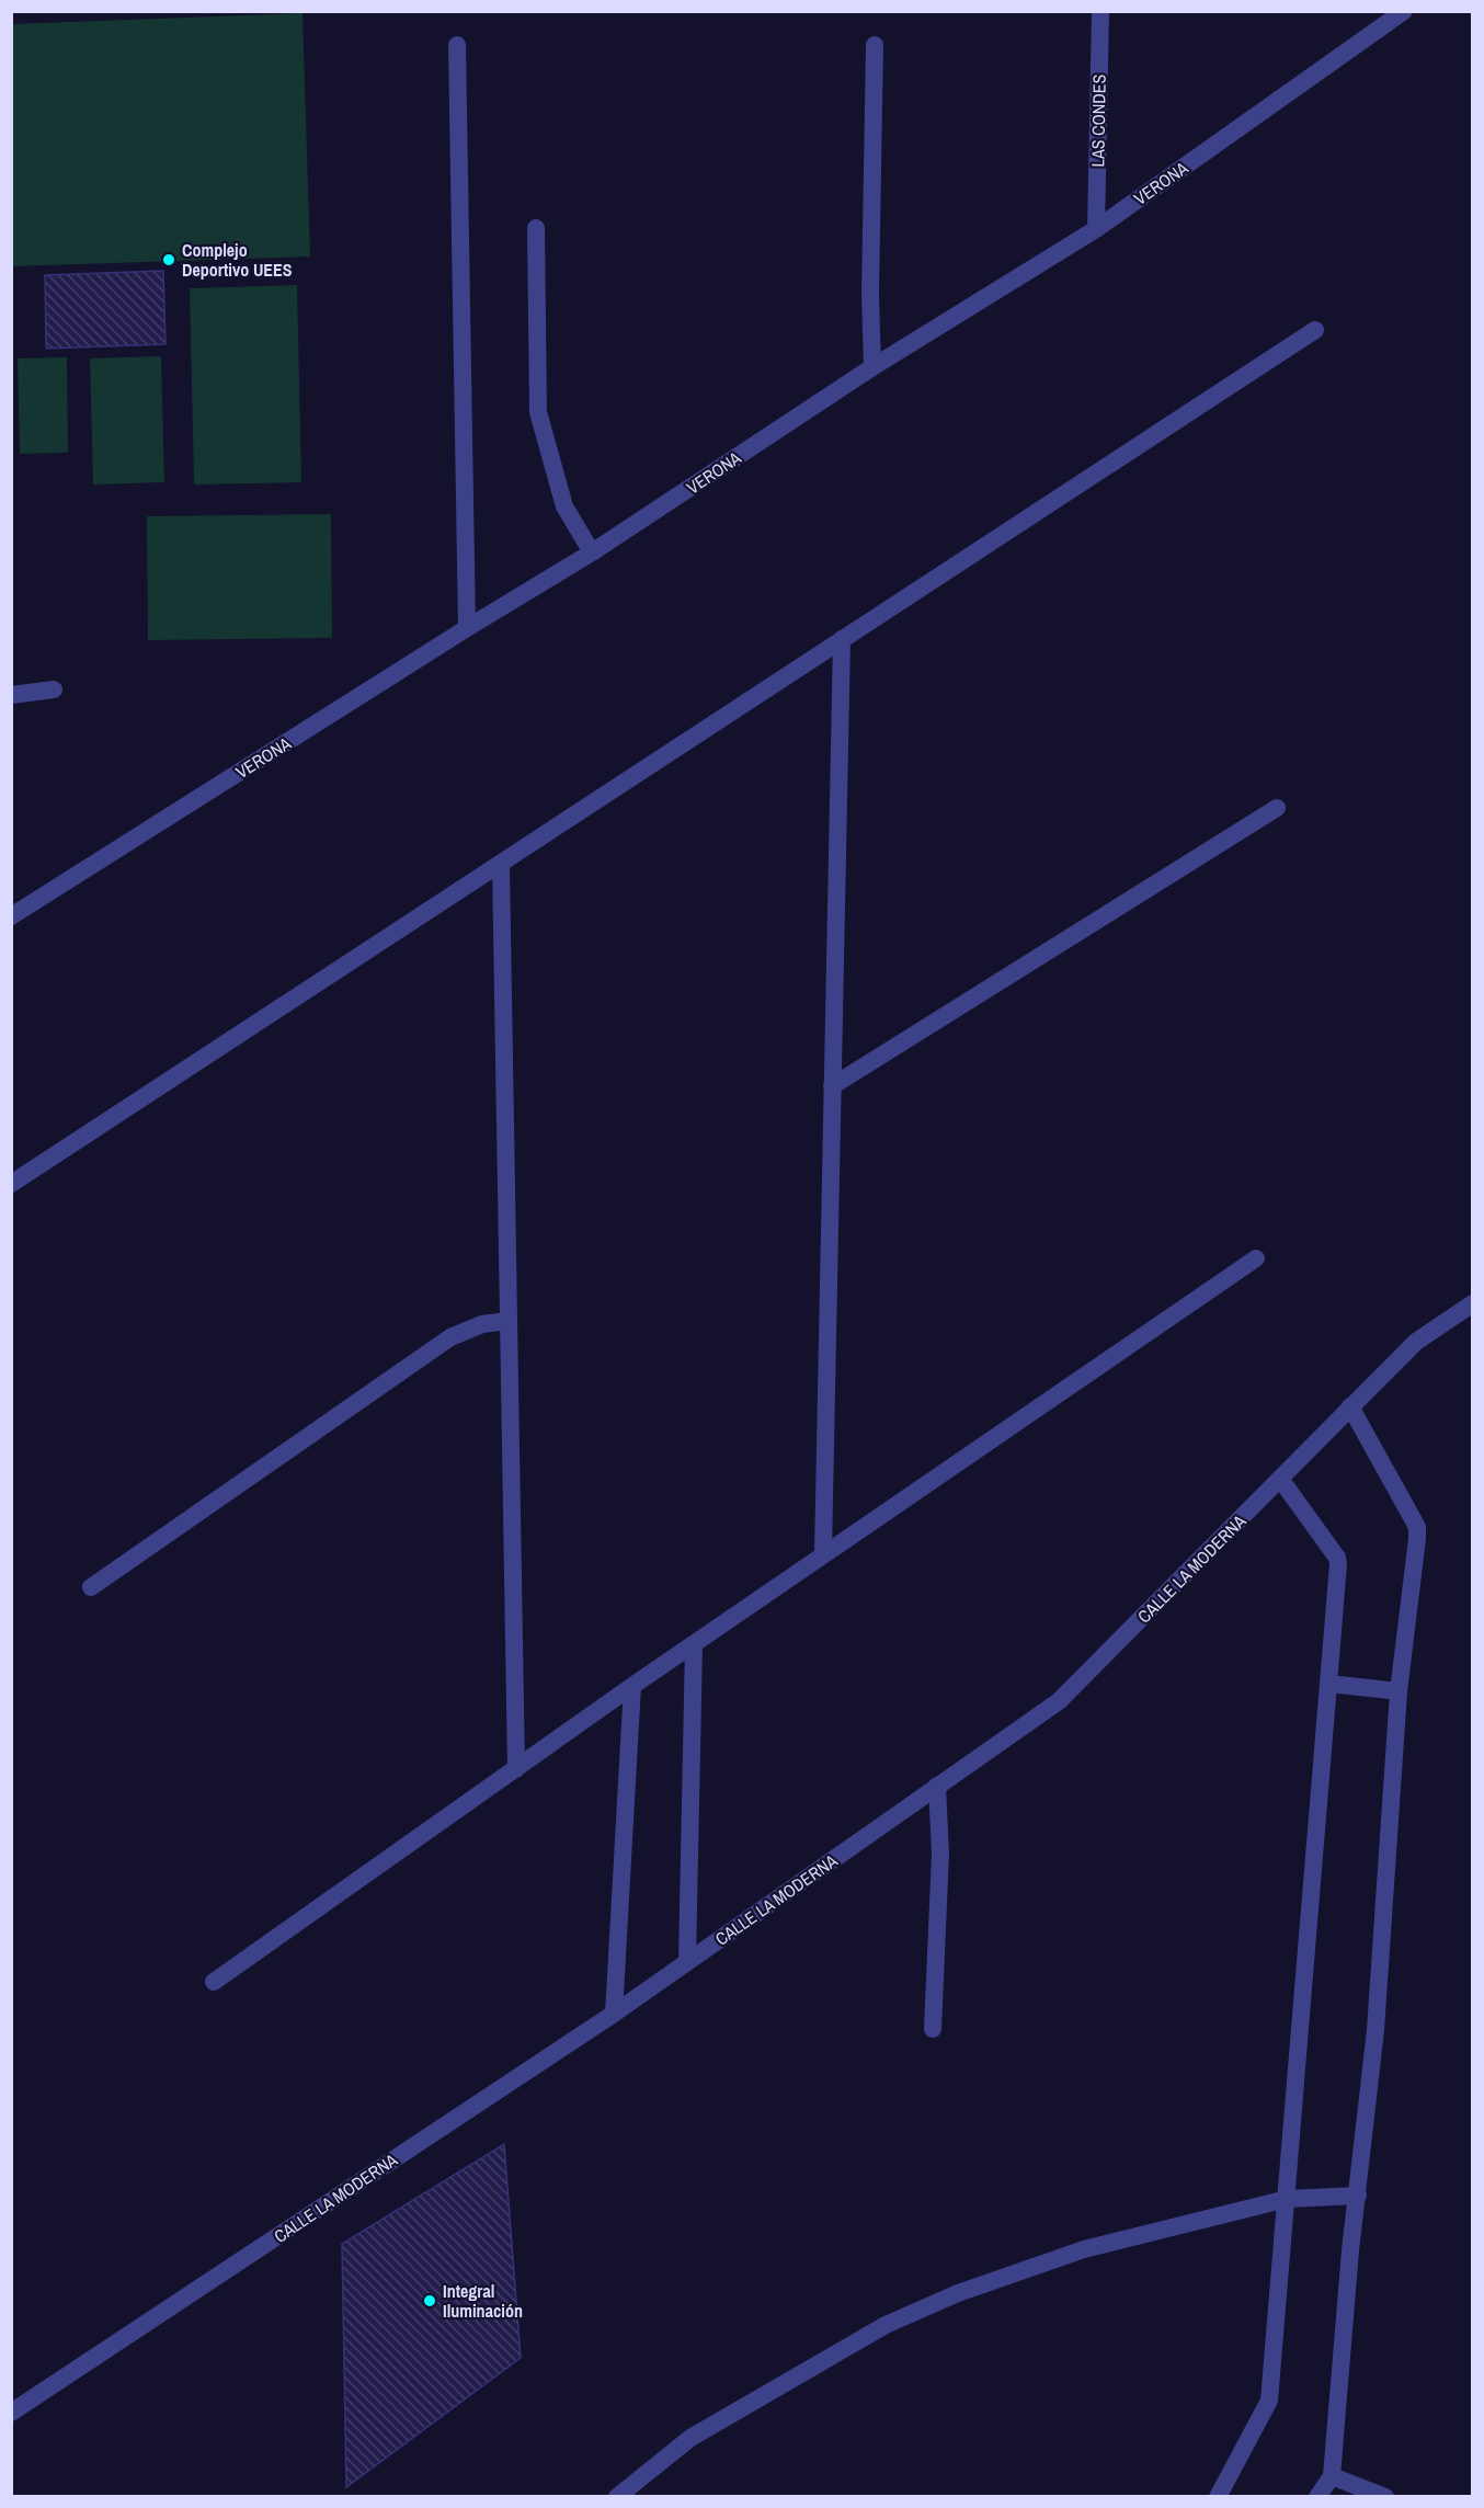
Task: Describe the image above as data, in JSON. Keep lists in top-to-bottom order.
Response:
{
  "streets": {
    "street": ["LAS CONDES", "VERONA", "CALLE LA MODERNA"]
  },
  "crossings": [
    ["LAS CONDES", "VERONA"]
  ],
  "places": ["Complejo Deportivo UEES", "Integral Iluminación"]
}
